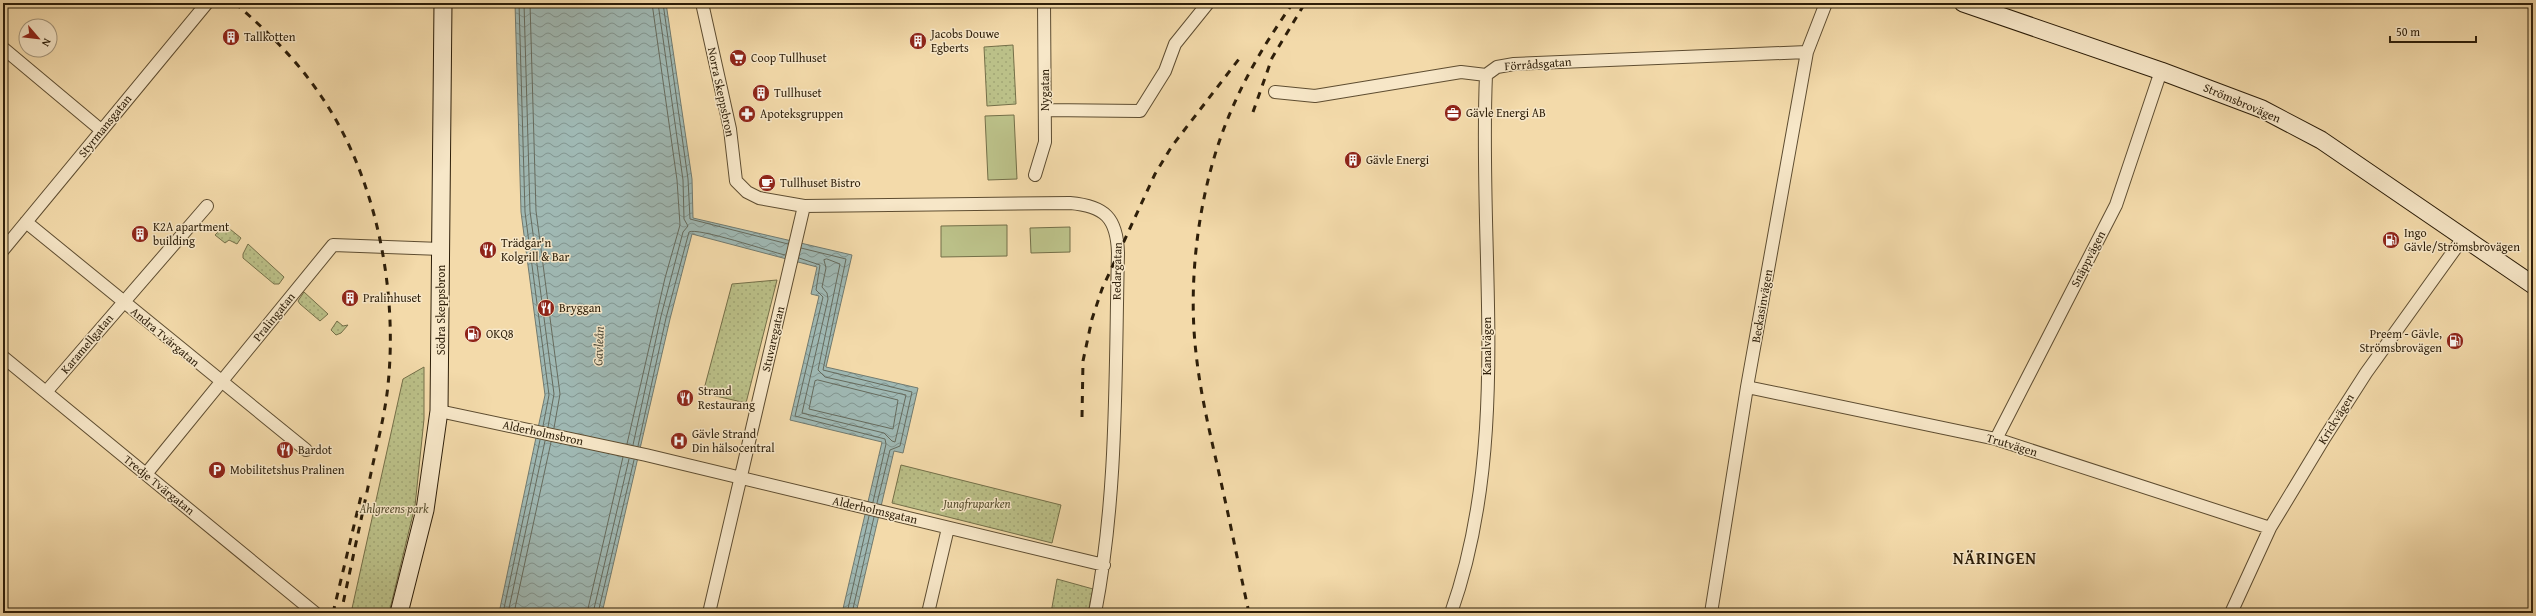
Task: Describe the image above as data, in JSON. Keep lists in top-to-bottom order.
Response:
{
  "streets": {
    "main road": ["Strömsbrovägen", "Södra Skeppsbron"],
    "street": [
      "Förrådsgatan",
      "Nygatan",
      "Norra Skeppsbron",
      "Styrmansgatan",
      "Snäppvägen",
      "Redargatan",
      "Beckasinvägen",
      "Pralingatan",
      "Andra Tvärgatan",
      "Stuvaregatan",
      "Karamellgatan",
      "Kanalvägen",
      "Krickvägen",
      "Alderholmsbron",
      "Trutvägen",
      "Tredje Tvärgatan",
      "Alderholmsgatan"
    ]
  },
  "crossings": [
    ["Förrådsgatan", "Beckasinvägen"],
    ["Förrådsgatan", "Kanalvägen"],
    ["Norra Skeppsbron", "Redargatan"],
    ["Strömsbrovägen", "Snäppvägen"],
    ["Strömsbrovägen", "Krickvägen"],
    ["Styrmansgatan", "Andra Tvärgatan"],
    ["Snäppvägen", "Trutvägen"],
    ["Redargatan", "Stuvaregatan"],
    ["Redargatan", "Alderholmsgatan"],
    ["Beckasinvägen", "Trutvägen"],
    ["Södra Skeppsbron", "Pralingatan"],
    ["Södra Skeppsbron", "Alderholmsbron"],
    ["Pralingatan", "Andra Tvärgatan"],
    ["Pralingatan", "Tredje Tvärgatan"],
    ["Andra Tvärgatan", "Karamellgatan"],
    ["Stuvaregatan", "Alderholmsgatan"],
    ["Karamellgatan", "Tredje Tvärgatan"],
    ["Krickvägen", "Trutvägen"],
    ["Alderholmsbron", "Alderholmsgatan"]
  ],
  "districts": ["NÄRINGEN"],
  "water": ["Gavleån"],
  "parks": ["Jungfruparken", "Ahlgreens park"],
  "places": {
    "building": [
      "Tallkotten",
      "Jacobs Douwe Egberts",
      "Tullhuset",
      "Gävle Energi",
      "K2A apartment building",
      "Pralinhuset"
    ],
    "supermarket": ["Coop Tullhuset"],
    "office": ["Gävle Energi AB"],
    "pharmacy": ["Apoteksgruppen"],
    "cafe": ["Tullhuset Bistro"],
    "fuel station": ["Ingo Gävle/Strömsbrovägen", "OKQ8", "Preem - Gävle, Strömsbrovägen"],
    "restaurant": [
      "Trädgår'n Kolgrill & Bar",
      "Bryggan",
      "Strand Restaurang",
      "Bardot"
    ],
    "hospital": ["Gävle Strand Din hälsocentral"],
    "parking": ["Mobilitetshus Pralinen"]
  },
  "scale_bar": "50 m",
  "north": "bottom right"
}
